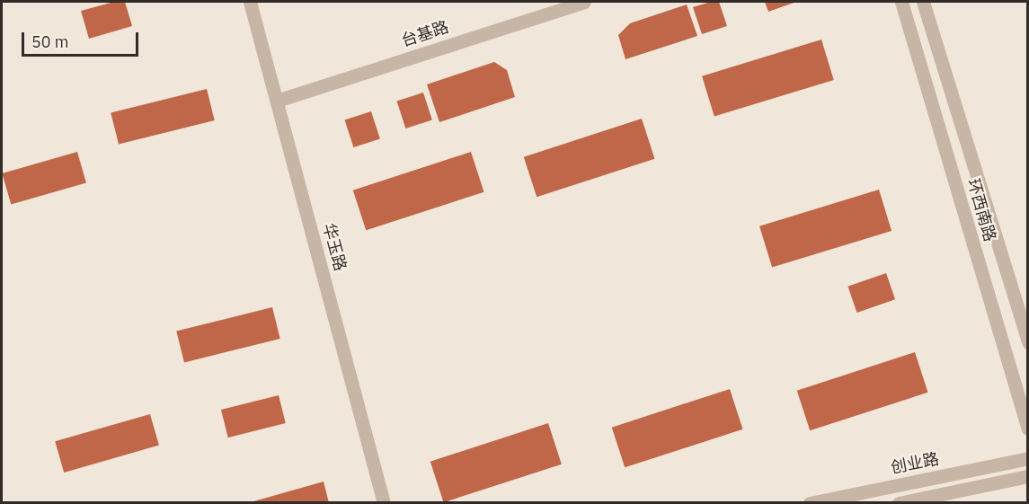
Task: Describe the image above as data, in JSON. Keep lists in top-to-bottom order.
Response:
{
  "streets": {
    "street": [
      "台基路",
      "环西南路",
      "华玉路",
      "创业路"
    ]
  },
  "crossings": [
    ["台基路", "华玉路"]
  ],
  "scale_bar": "50 m"
}
